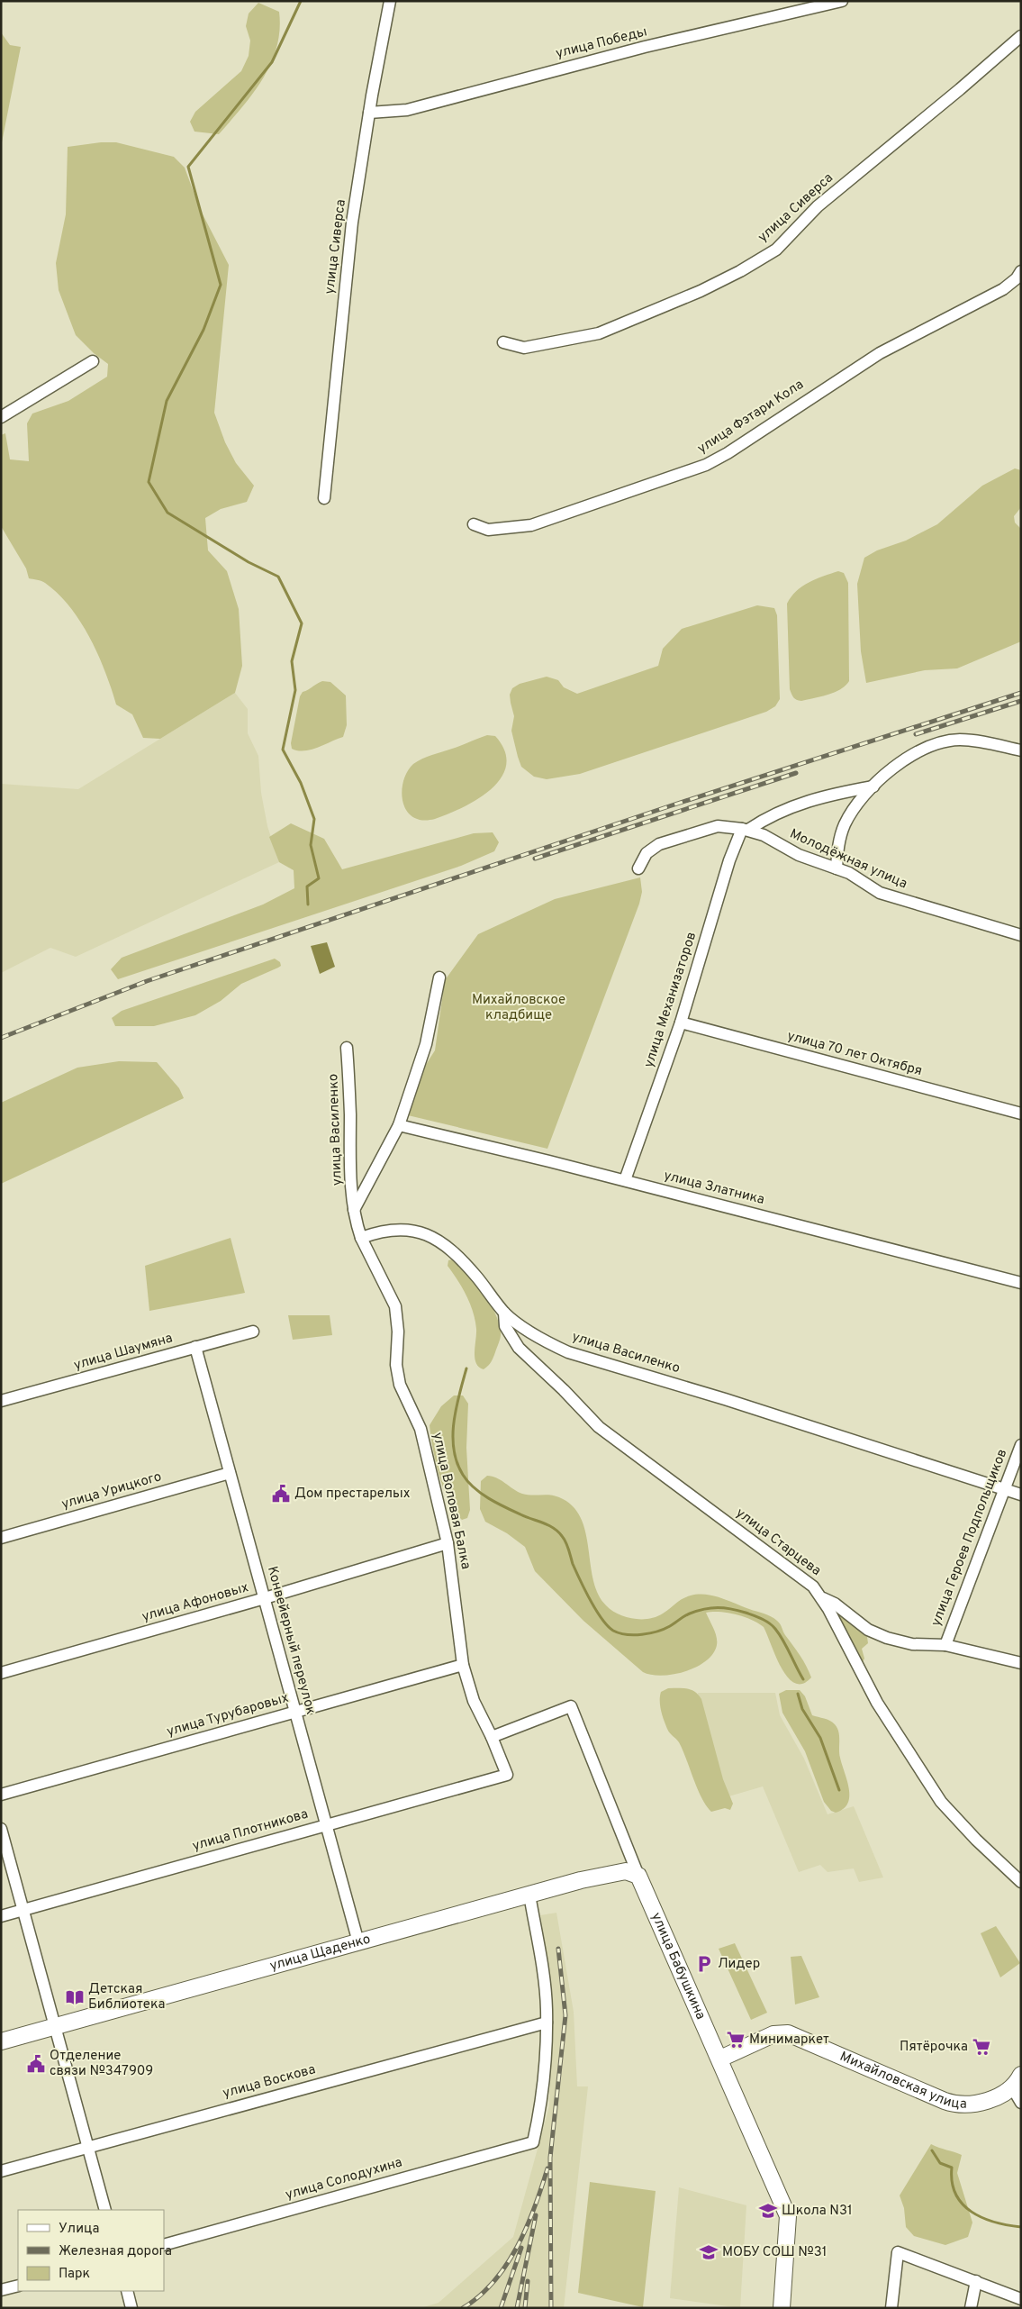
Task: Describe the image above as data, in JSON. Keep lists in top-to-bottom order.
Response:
{
  "streets": {
    "street": [
      "улица Победы",
      "улица Сиверса",
      "улица Фэтари Кола",
      "Молодёжная улица",
      "улица Механизаторов",
      "улица 70 лет Октября",
      "улица Василенко",
      "улица Златника",
      "улица Шаумяна",
      "улица Урицкого",
      "улица Воловая Балка",
      "улица Героев Подпольщиков",
      "улица Старцева",
      "улица Афоновых",
      "Конвейерный переулок",
      "улица Турубаровых",
      "улица Плотникова",
      "улица Щаденко",
      "улица Бабушкина",
      "Михайловская улица",
      "улица Воскова",
      "улица Солодухина"
    ]
  },
  "crossings": [
    ["улица Победы", "улица Сиверса"],
    ["Молодёжная улица", "улица Механизаторов"],
    ["улица Механизаторов", "улица 70 лет Октября"],
    ["улица Механизаторов", "улица Златника"],
    ["улица Василенко", "улица Воловая Балка"],
    ["улица Василенко", "улица Героев Подпольщиков"],
    ["улица Василенко", "улица Старцева"],
    ["улица Шаумяна", "Конвейерный переулок"],
    ["улица Урицкого", "Конвейерный переулок"],
    ["улица Воловая Балка", "улица Афоновых"],
    ["улица Воловая Балка", "улица Турубаровых"],
    ["улица Воловая Балка", "улица Плотникова"],
    ["улица Воловая Балка", "улица Бабушкина"],
    ["улица Афоновых", "Конвейерный переулок"],
    ["Конвейерный переулок", "улица Турубаровых"],
    ["Конвейерный переулок", "улица Плотникова"],
    ["Конвейерный переулок", "улица Щаденко"],
    ["улица Щаденко", "улица Бабушкина"],
    ["улица Бабушкина", "Михайловская улица"],
    ["улица Воскова", "улица Солодухина"]
  ],
  "parks": ["Михайловское кладбище"],
  "places": {
    "public building": ["Дом престарелых", "Отделение связи №347909"],
    "parking": ["Лидер"],
    "library": ["Детская Библиотека"],
    "supermarket": ["Минимаркет", "Пятёрочка"],
    "school or university": ["Школа N31", "МОБУ СОШ №31"]
  },
  "legend": ["Улица", "Железная дорога", "Парк"]
}
